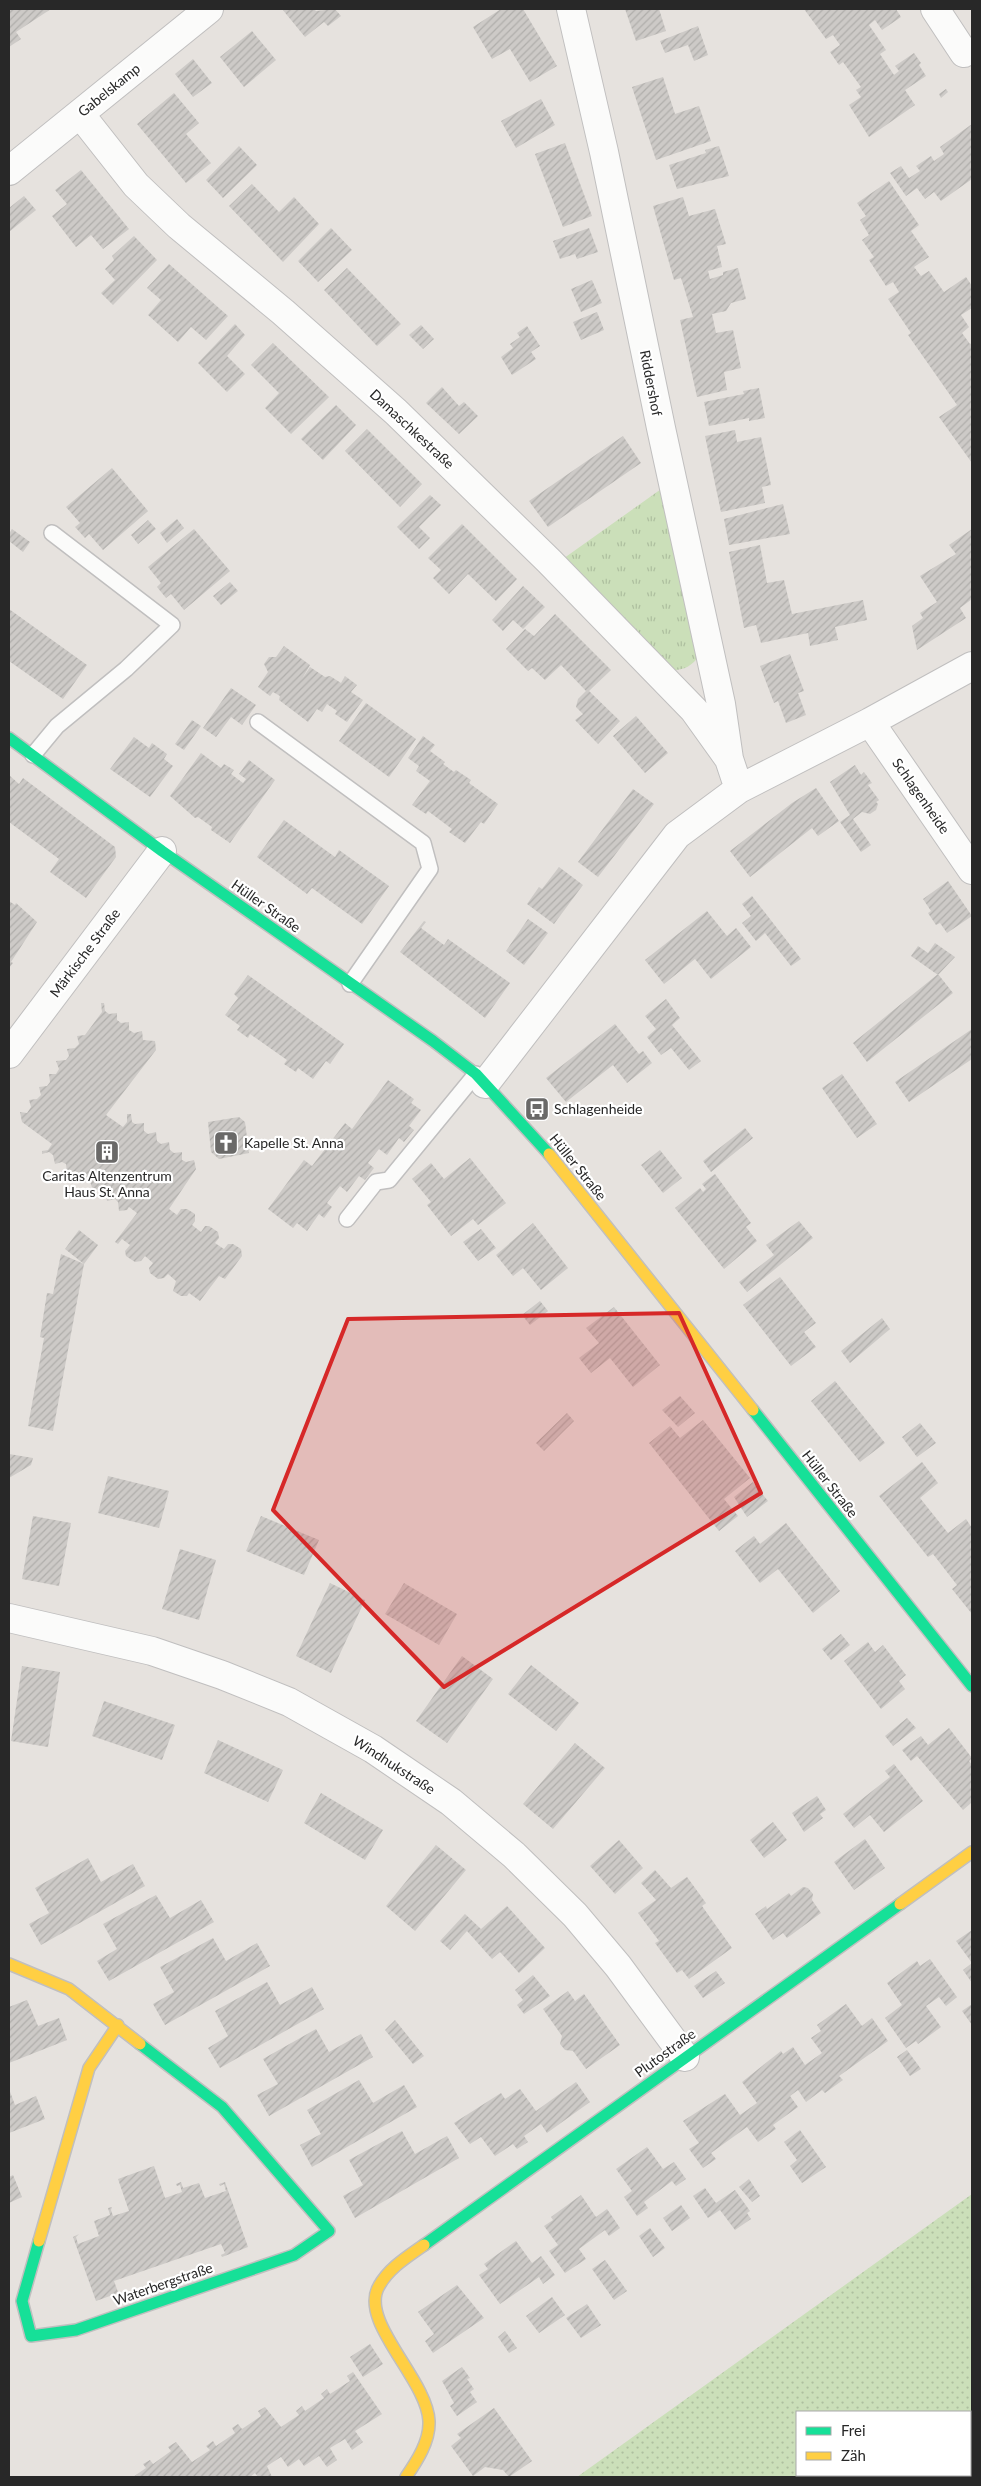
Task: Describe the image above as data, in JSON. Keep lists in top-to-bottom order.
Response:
{
  "streets": {
    "street": [
      "Gabelskamp",
      "Riddershof",
      "Damaschkestraße",
      "Schlagenheide",
      "Hüller Straße",
      "Märkische Straße",
      "Windhukstraße",
      "Plutostraße",
      "Waterbergstraße"
    ]
  },
  "crossings": [
    ["Gabelskamp", "Damaschkestraße"],
    ["Riddershof", "Damaschkestraße"],
    ["Hüller Straße", "Märkische Straße"],
    ["Windhukstraße", "Plutostraße"]
  ],
  "places": {
    "bus stop": ["Schlagenheide"],
    "church": ["Kapelle St. Anna"],
    "building": ["Caritas Altenzentrum Haus St. Anna"]
  },
  "legend": ["Frei", "Zäh"]
}
